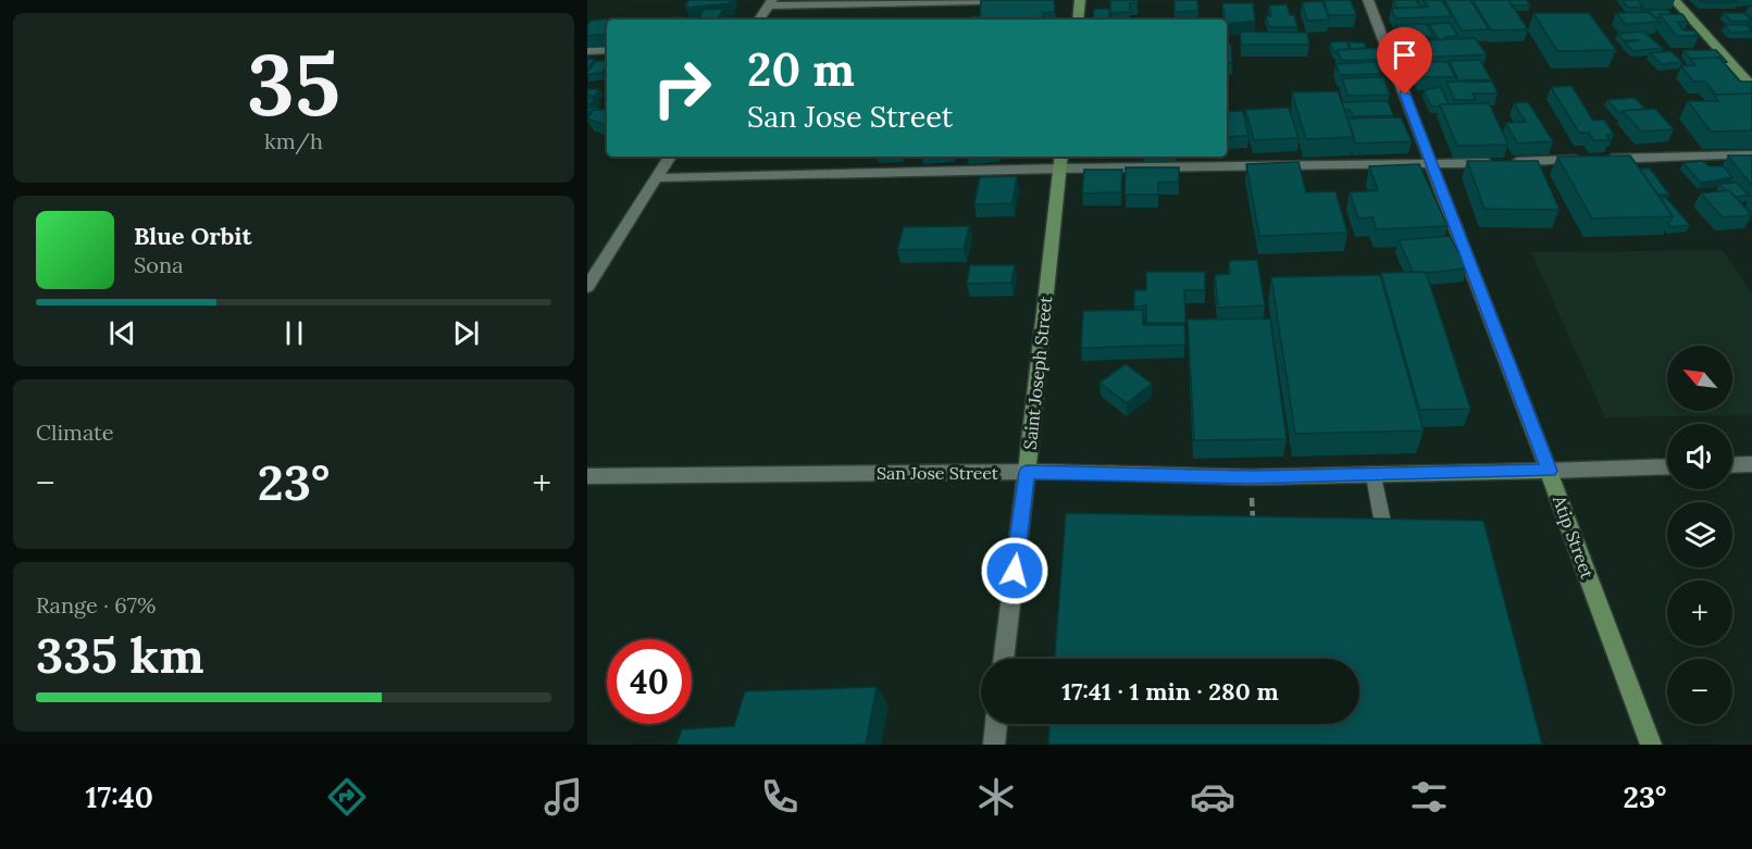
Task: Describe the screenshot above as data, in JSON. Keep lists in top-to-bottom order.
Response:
{
  "streets": {
    "main road": ["Saint Joseph Street", "San Jose Street", "Atip Street"]
  },
  "crossings": [
    ["Saint Joseph Street", "San Jose Street"],
    ["San Jose Street", "Atip Street"]
  ],
  "north": "top left",
  "page": {
    "tile": [
      ["35", "km/h"],
      "Climate",
      ["Range · 67%", "335 km"]
    ],
    "turn": ["20 m", "San Jose Street"],
    "song": ["Blue Orbit", "Sona"],
    "map_buttons": ["+", "−"],
    "heat": ["−", "23°", "+"],
    "limit": "40",
    "trip": "17:41 · 1 min · 280 m",
    "tabs": ["17:40", "23°"]
  }
}
